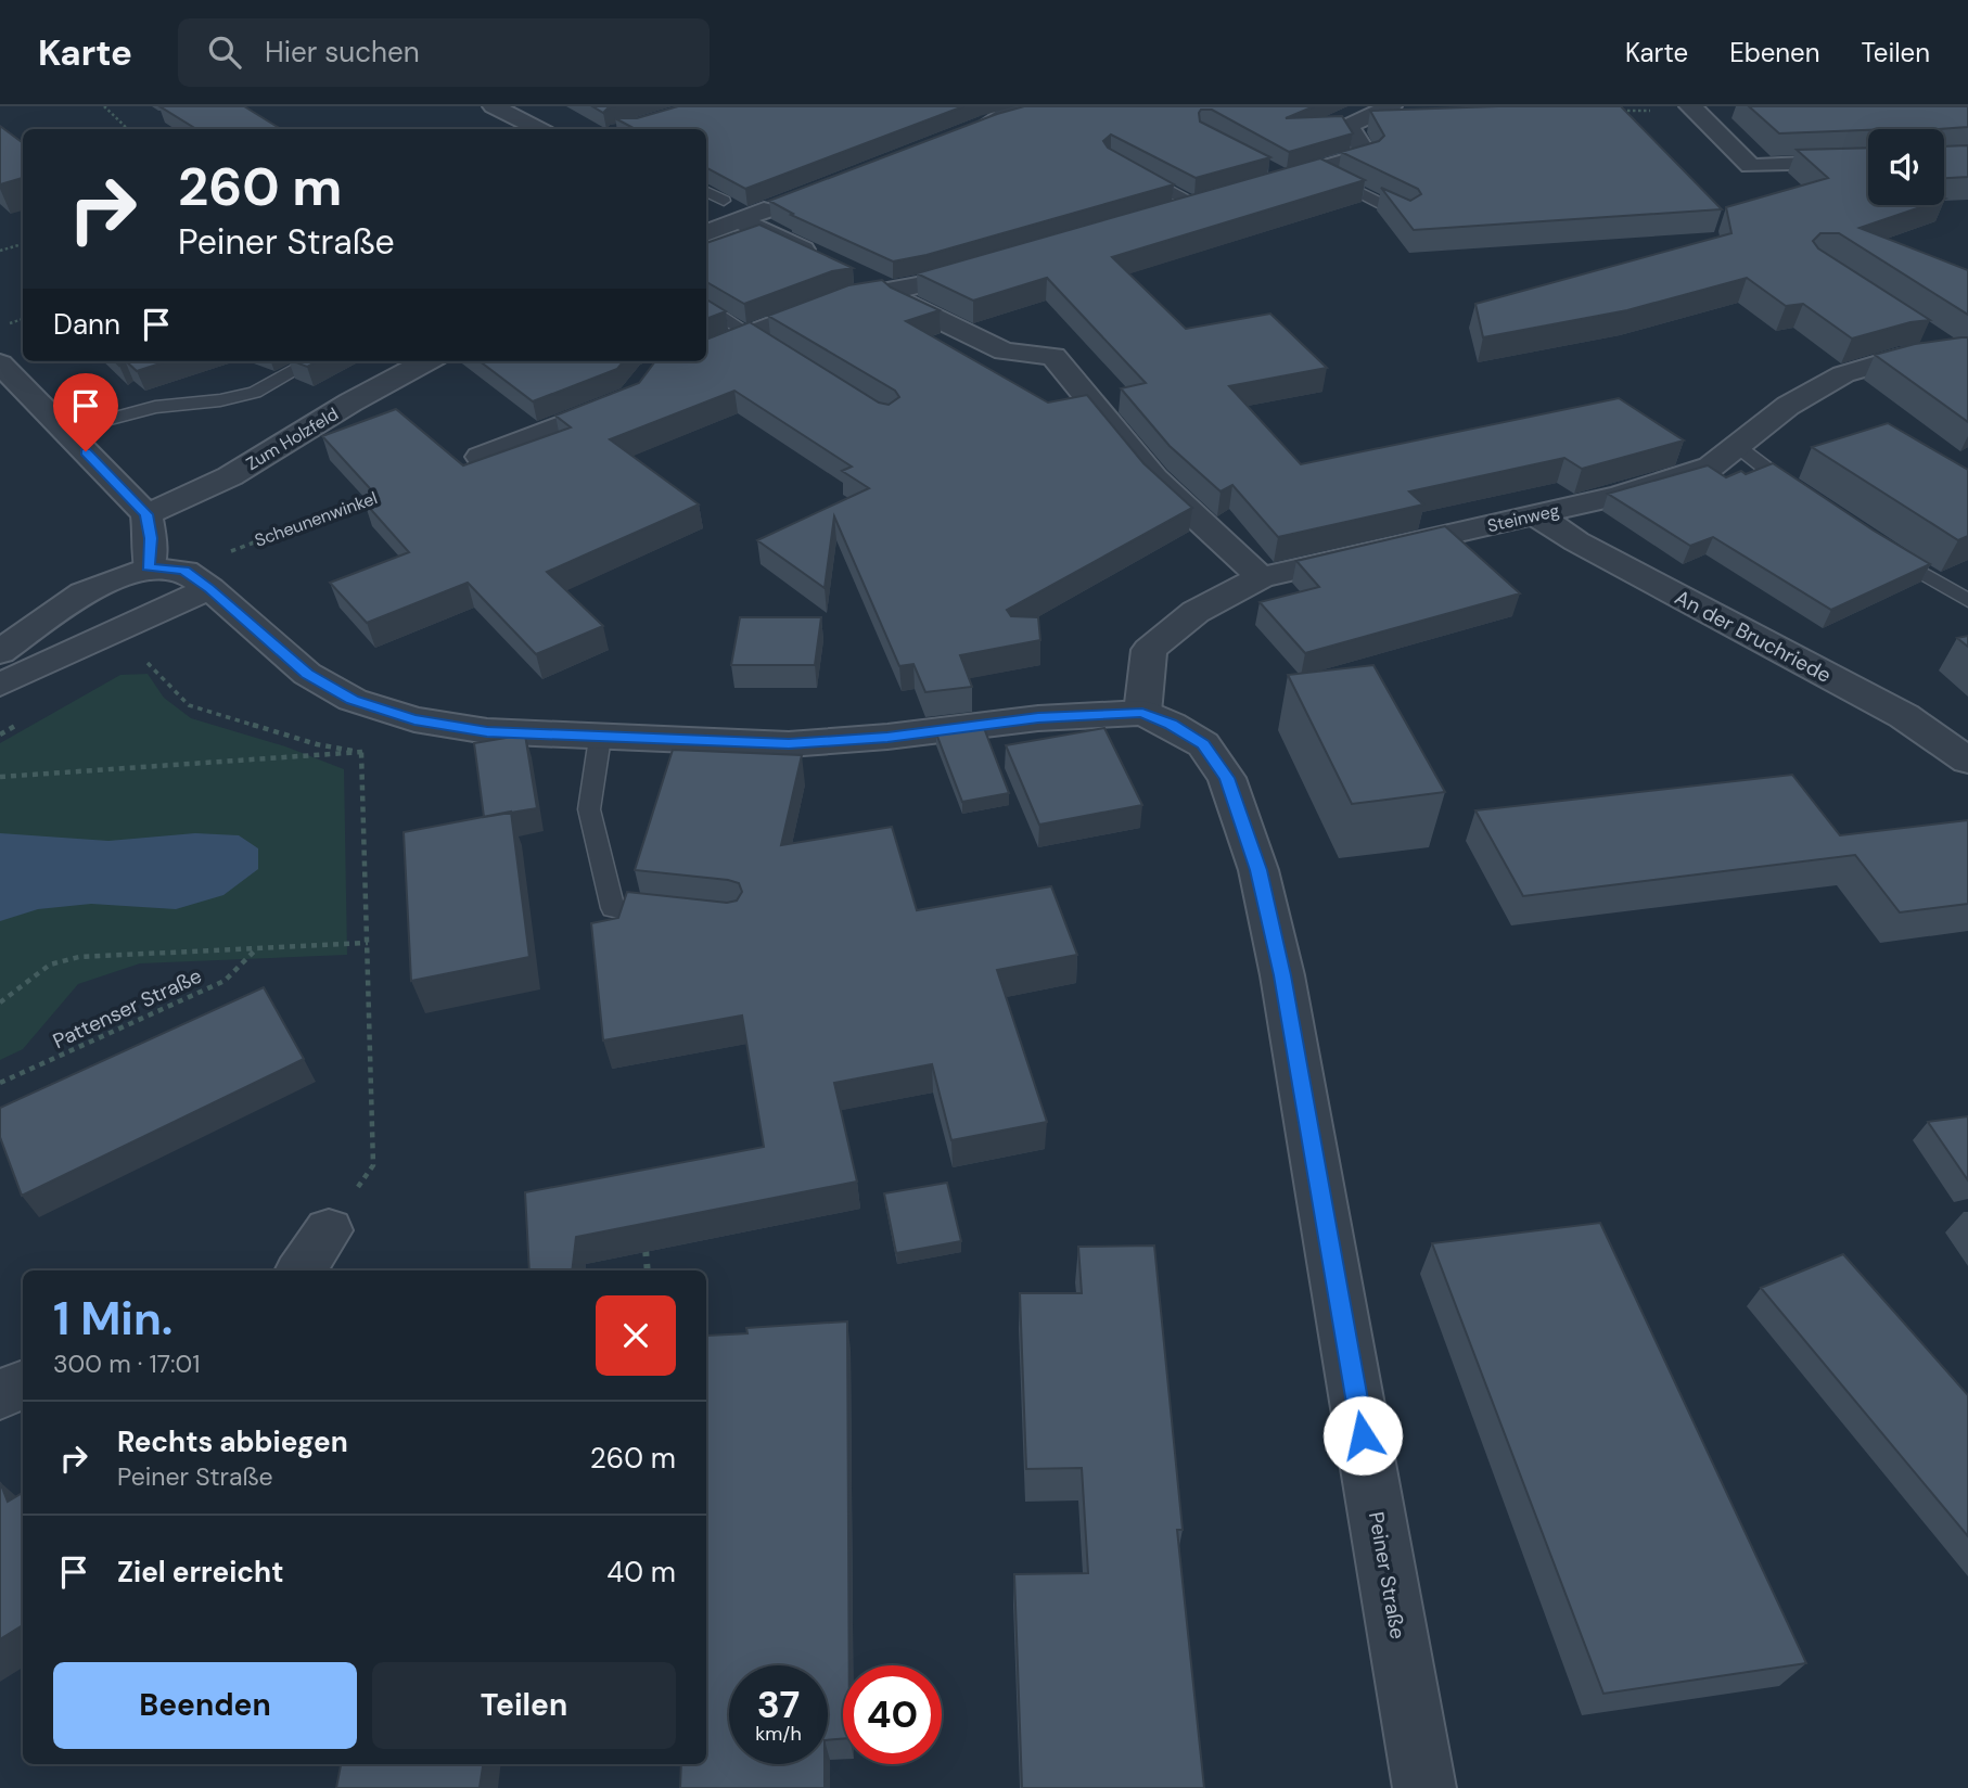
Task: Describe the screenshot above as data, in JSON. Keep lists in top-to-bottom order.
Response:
{
  "streets": {
    "street": [
      "Zum Holzfeld",
      "Steinweg",
      "An der Bruchriede",
      "Peiner Straße"
    ],
    "path": ["Scheunenwinkel", "Pattenser Straße"]
  },
  "crossings": [
    ["Steinweg", "An der Bruchriede"],
    ["Steinweg", "Peiner Straße"],
    ["Scheunenwinkel", "Peiner Straße"]
  ],
  "page": {
    "header": "Karte",
    "search": "Hier suchen",
    "nav": ["Karte", "Ebenen", "Teilen"],
    "turn": ["260 m", "Peiner Straße"],
    "then": "Dann",
    "heading": ["1 Min.", "300 m · 17:01"],
    "list": [
      {
        "name": "Rechts abbiegen",
        "note": "Peiner Straße",
        "value": "260 m"
      },
      {
        "name": "Ziel erreicht",
        "value": "40 m"
      }
    ],
    "buttons": ["Beenden", "Teilen"],
    "speed": "37 km/h",
    "limit": "40"
  }
}
